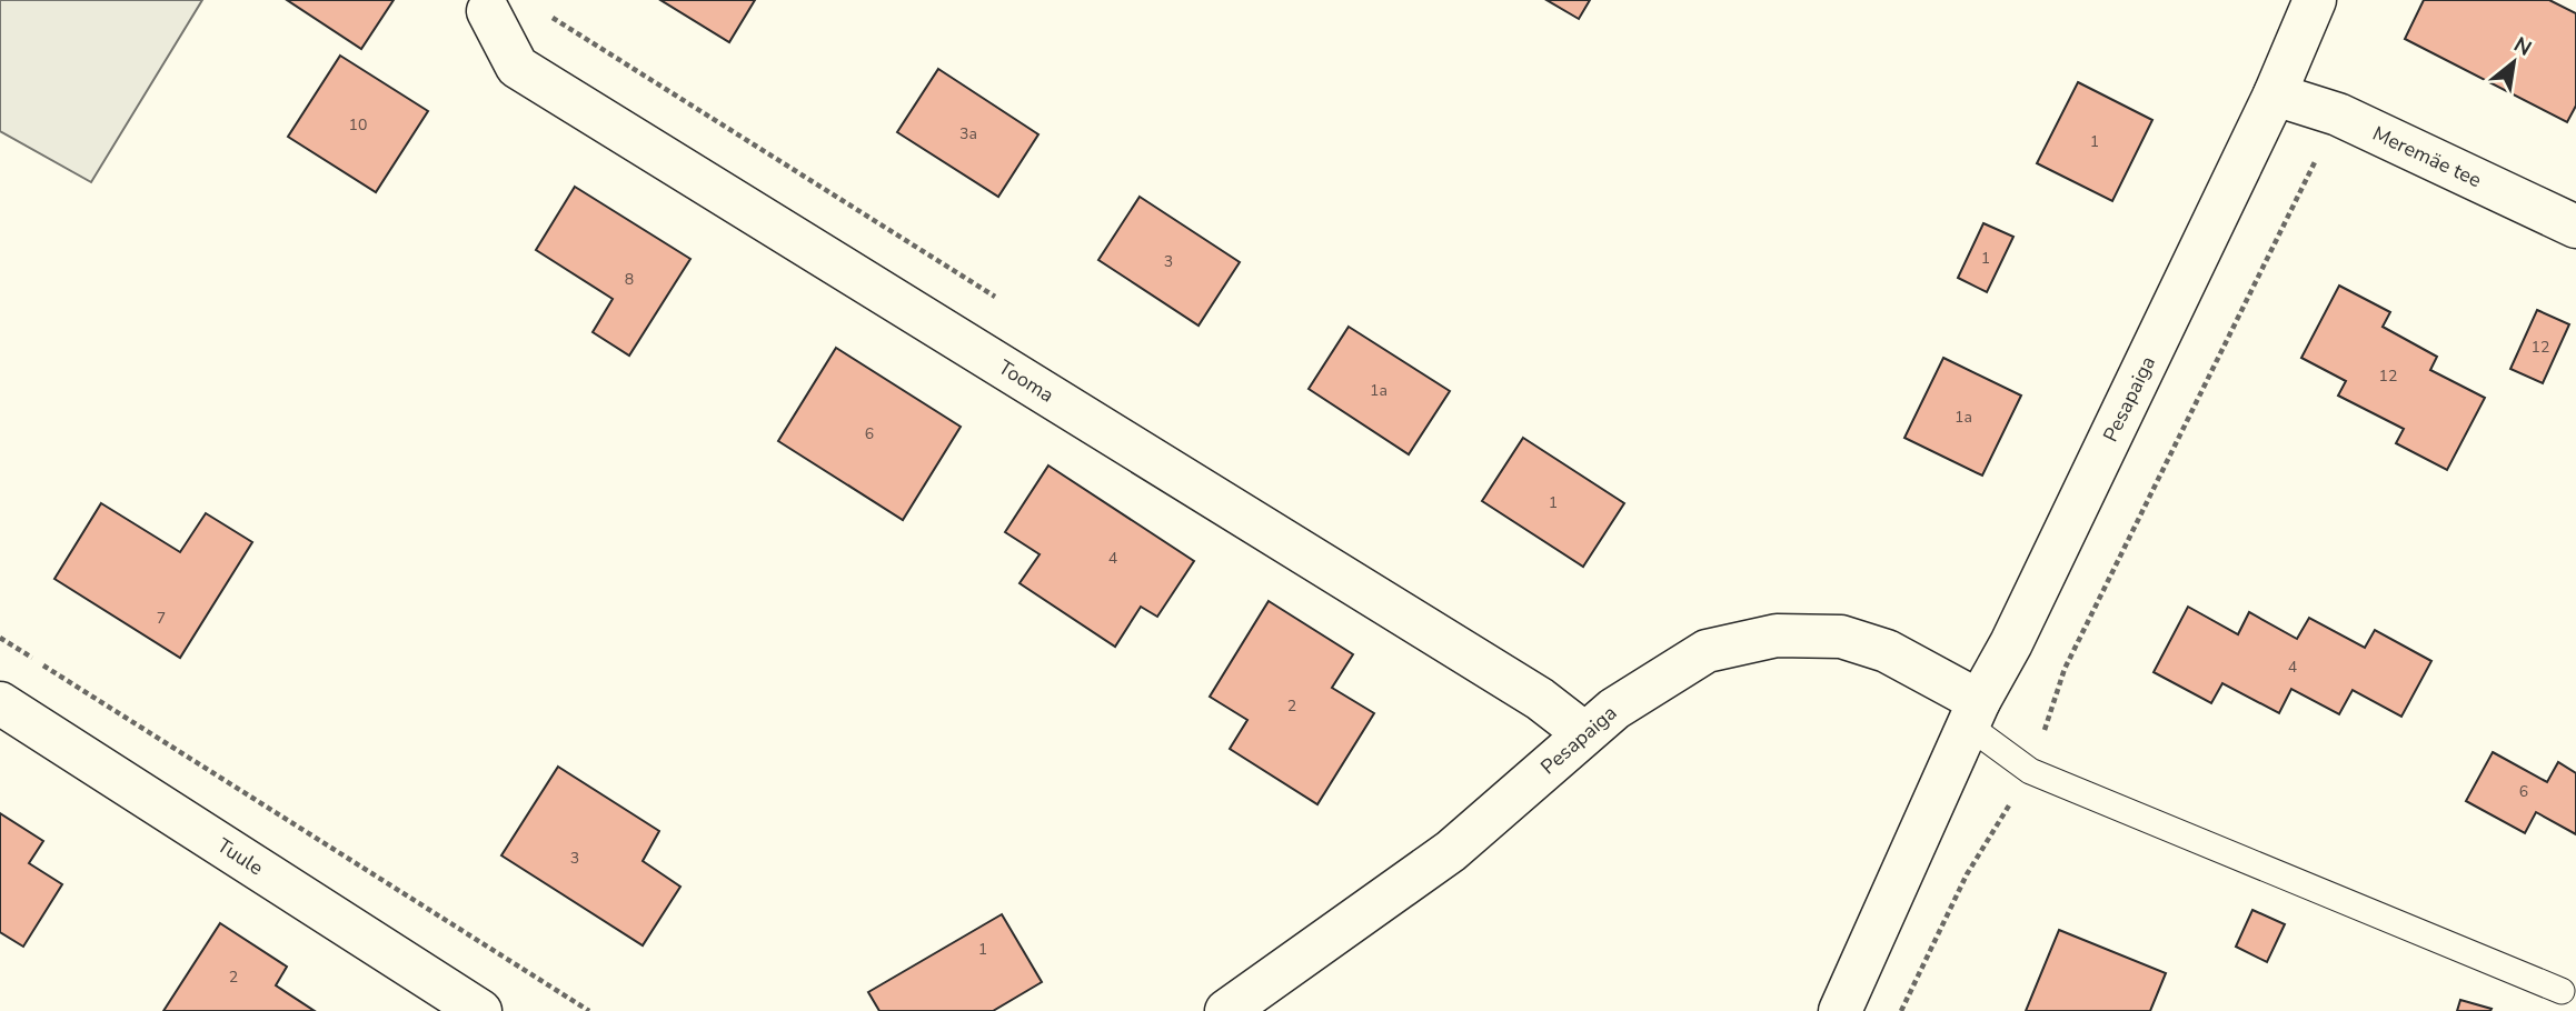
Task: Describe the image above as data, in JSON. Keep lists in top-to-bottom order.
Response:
{
  "streets": {
    "street": [
      "Meremäe tee",
      "Tooma",
      "Pesapaiga",
      "Tuule"
    ]
  },
  "crossings": [
    ["Meremäe tee", "Pesapaiga"],
    ["Tooma", "Pesapaiga"]
  ],
  "house_numbers": [
    "10",
    "3a",
    "1",
    "1",
    "3",
    "8",
    "12",
    "12",
    "1a",
    "1a",
    "6",
    "1",
    "4",
    "7",
    "4",
    "2",
    "6",
    "3",
    "1",
    "2"
  ],
  "north": "top right"
}
